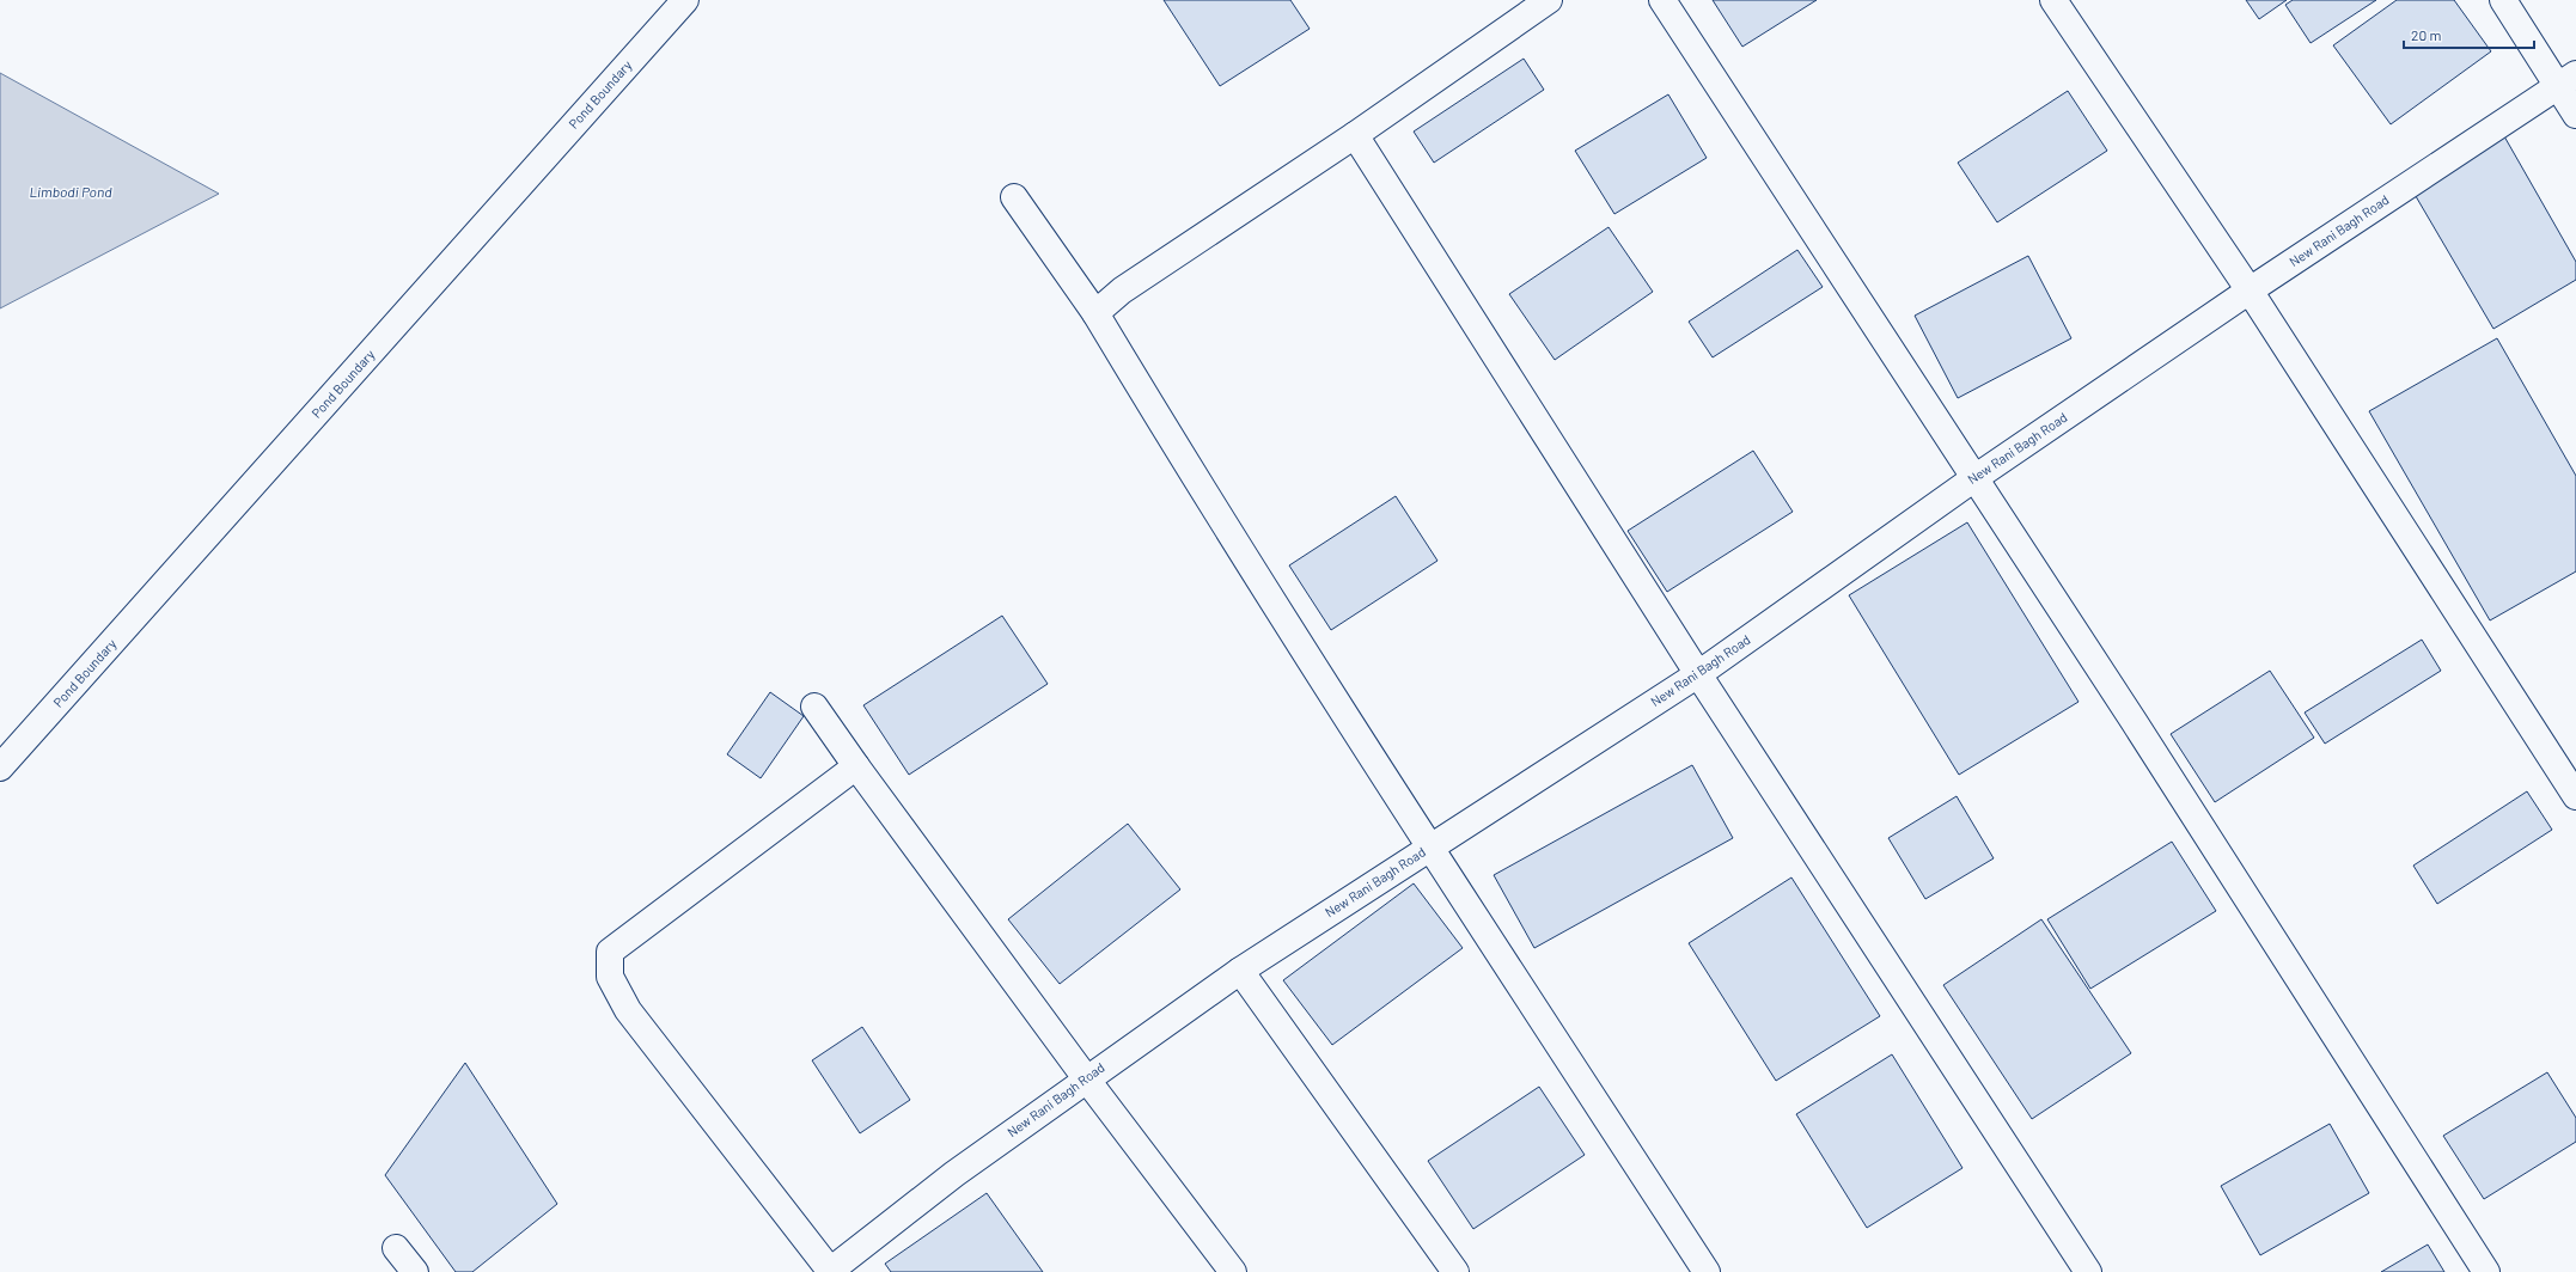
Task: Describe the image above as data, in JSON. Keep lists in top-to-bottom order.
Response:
{
  "streets": {
    "street": ["Pond Boundary", "New Rani Bagh Road"]
  },
  "water": ["Limbodi Pond"],
  "scale_bar": "20 m"
}
